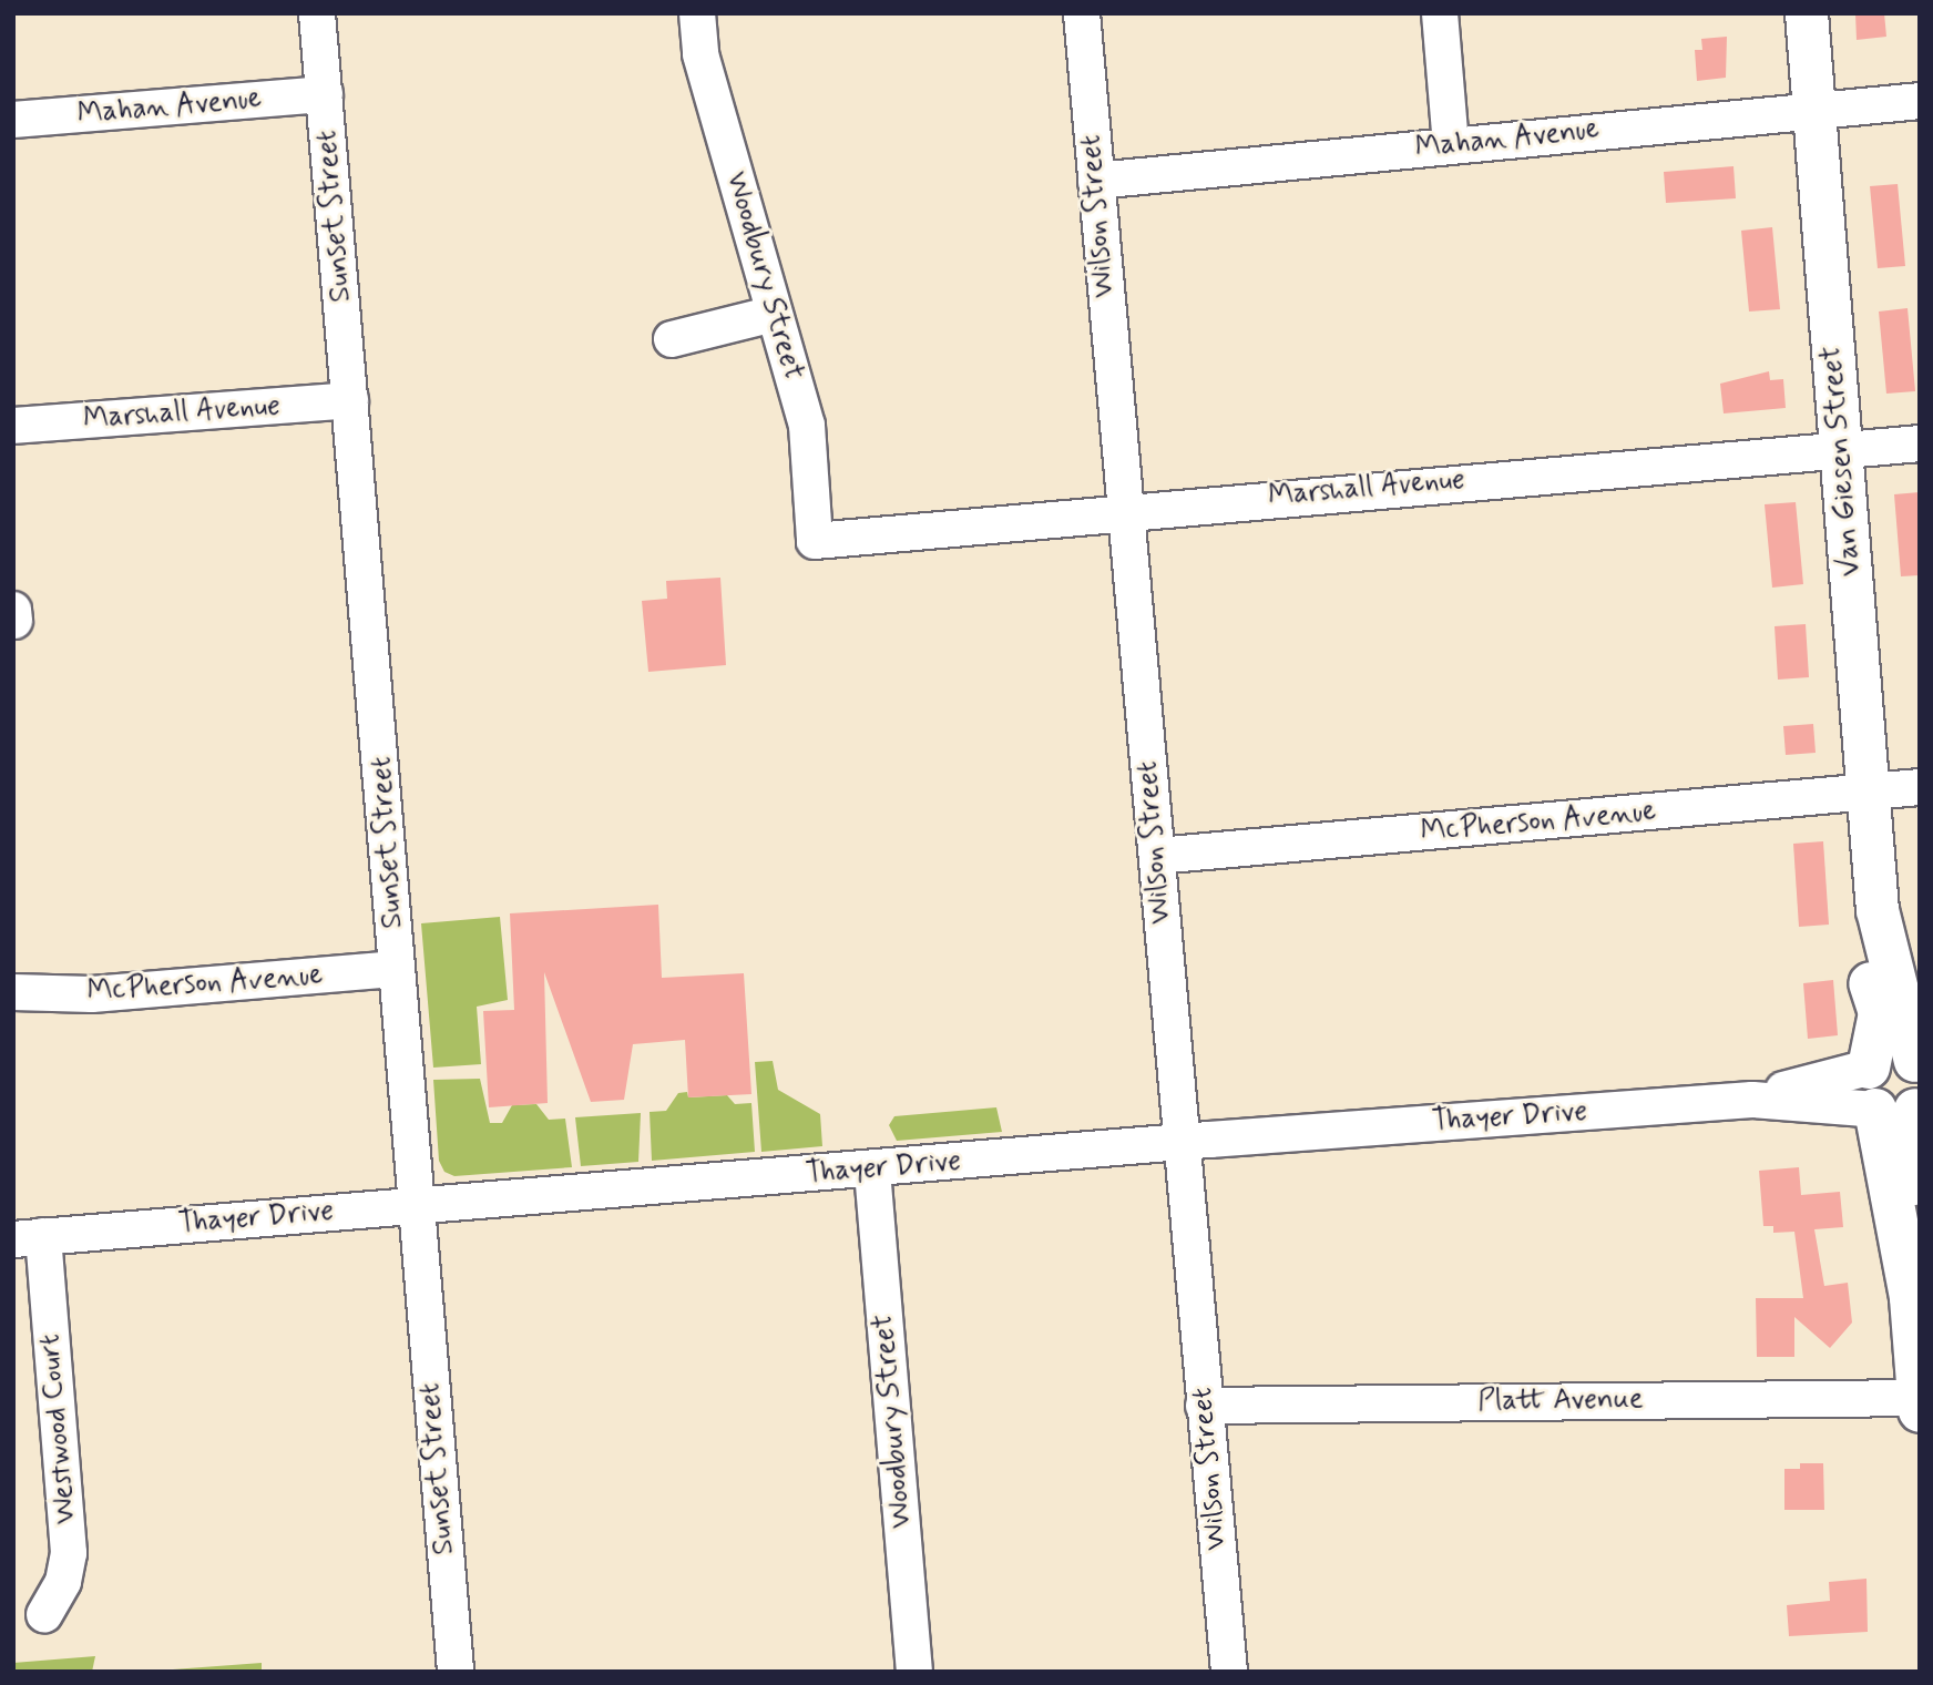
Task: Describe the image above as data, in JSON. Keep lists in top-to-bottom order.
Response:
{
  "streets": {
    "main road": ["Van Giesen Street"],
    "street": [
      "Mahan Avenue",
      "Sunset Street",
      "Wilson Street",
      "Woodbury Street",
      "Marshall Avenue",
      "McPherson Avenue",
      "Thayer Drive",
      "Platt Avenue",
      "Westwood Court"
    ]
  },
  "crossings": [
    ["Mahan Avenue", "Sunset Street"],
    ["Mahan Avenue", "Wilson Street"],
    ["Mahan Avenue", "Van Giesen Street"],
    ["Sunset Street", "Marshall Avenue"],
    ["Sunset Street", "McPherson Avenue"],
    ["Sunset Street", "Thayer Drive"],
    ["Wilson Street", "Marshall Avenue"],
    ["Wilson Street", "McPherson Avenue"],
    ["Wilson Street", "Thayer Drive"],
    ["Wilson Street", "Platt Avenue"],
    ["Woodbury Street", "Marshall Avenue"],
    ["Woodbury Street", "Thayer Drive"],
    ["Marshall Avenue", "Van Giesen Street"],
    ["Van Giesen Street", "McPherson Avenue"],
    ["Van Giesen Street", "Thayer Drive"],
    ["Thayer Drive", "Westwood Court"]
  ]
}
